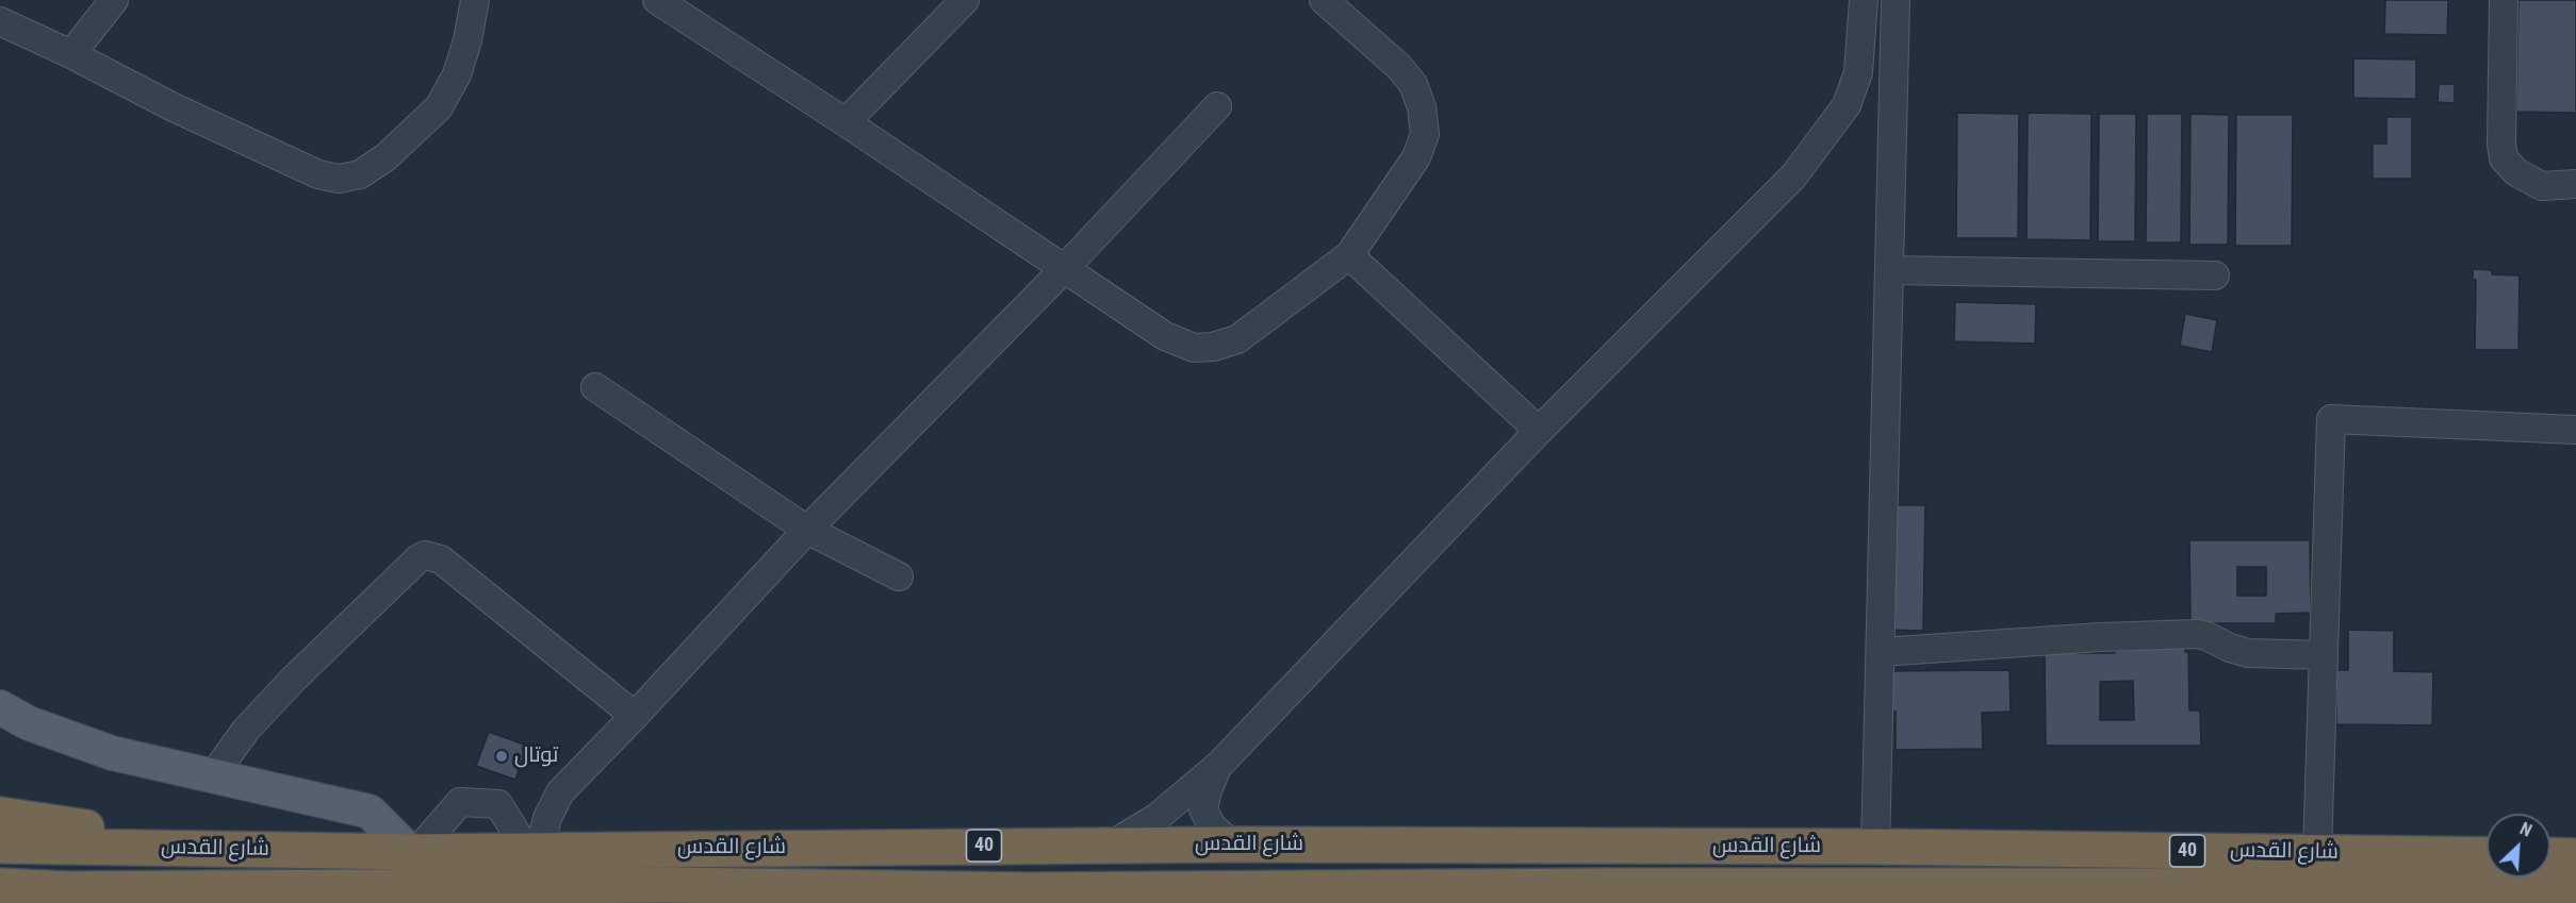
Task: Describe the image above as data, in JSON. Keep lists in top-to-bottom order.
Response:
{
  "streets": {
    "highway": ["شارع القدس", "40"]
  },
  "places": ["توتال"],
  "north": "top right"
}
